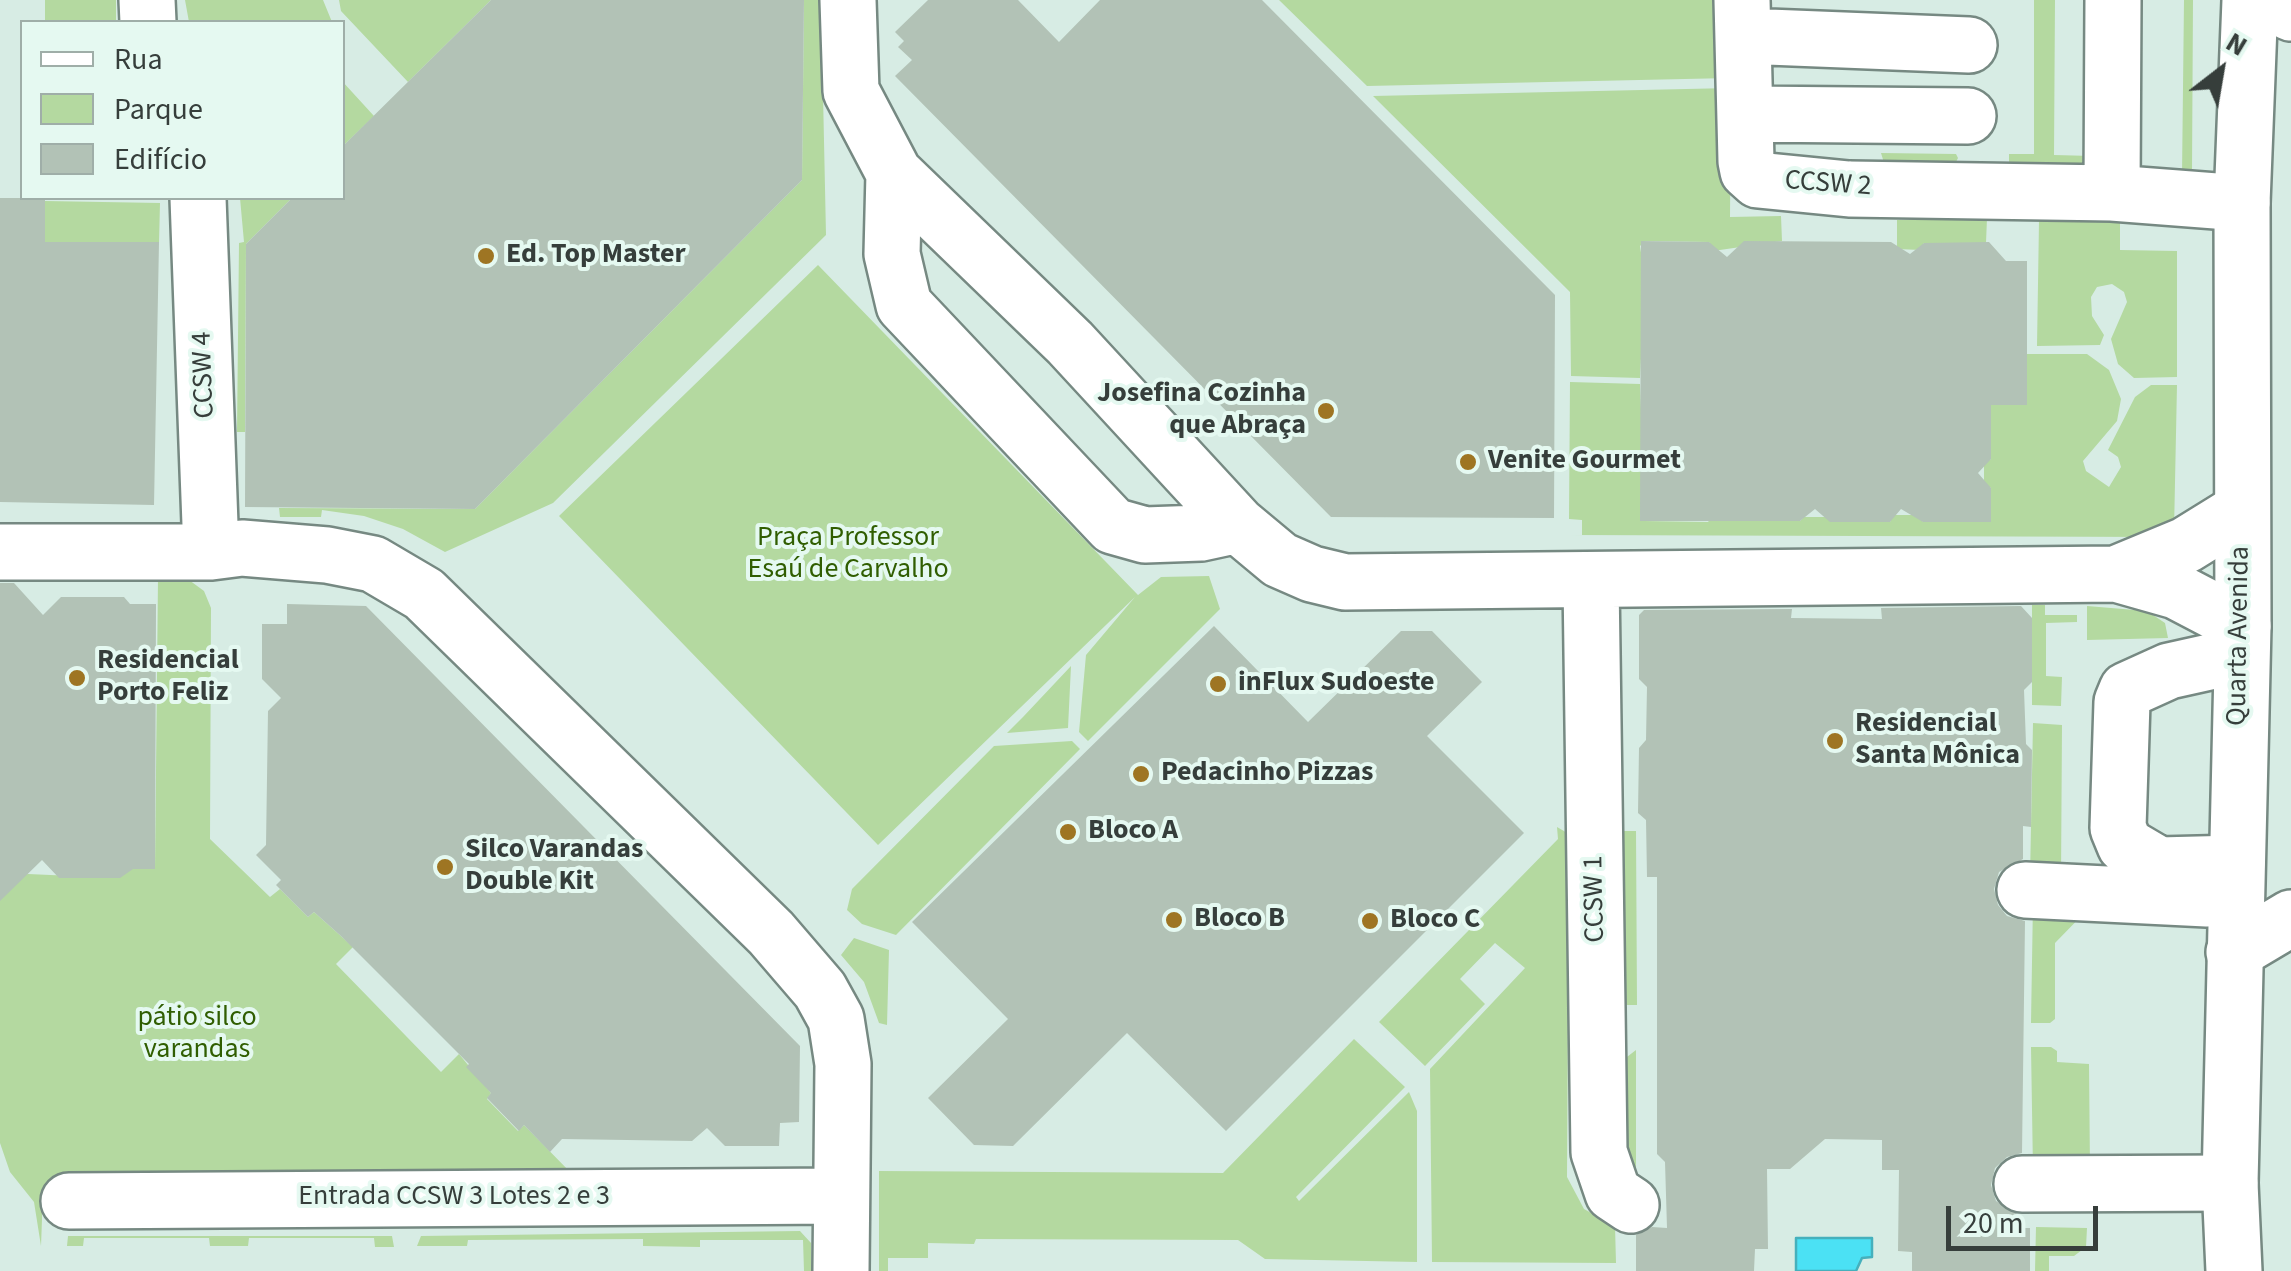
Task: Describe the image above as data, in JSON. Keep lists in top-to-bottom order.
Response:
{
  "streets": {
    "street": [
      "CCSW 2",
      "CCSW 4",
      "Quarta Avenida",
      "CCSW 1",
      "Entrada CCSW 3 Lotes 2 e 3"
    ]
  },
  "crossings": [
    ["CCSW 2", "Quarta Avenida"]
  ],
  "parks": ["Praça Professor Esaú de Carvalho", "pátio silco varandas"],
  "places": [
    "Ed. Top Master",
    "Josefina Cozinha que Abraça",
    "Venite Gourmet",
    "Residencial Porto Feliz",
    "inFlux Sudoeste",
    "Residencial Santa Mônica",
    "Pedacinho Pizzas",
    "Bloco A",
    "Silco Varandas Double Kit",
    "Bloco B",
    "Bloco C"
  ],
  "legend": ["Rua", "Parque", "Edifício"],
  "scale_bar": "20 m",
  "north": "top right"
}
